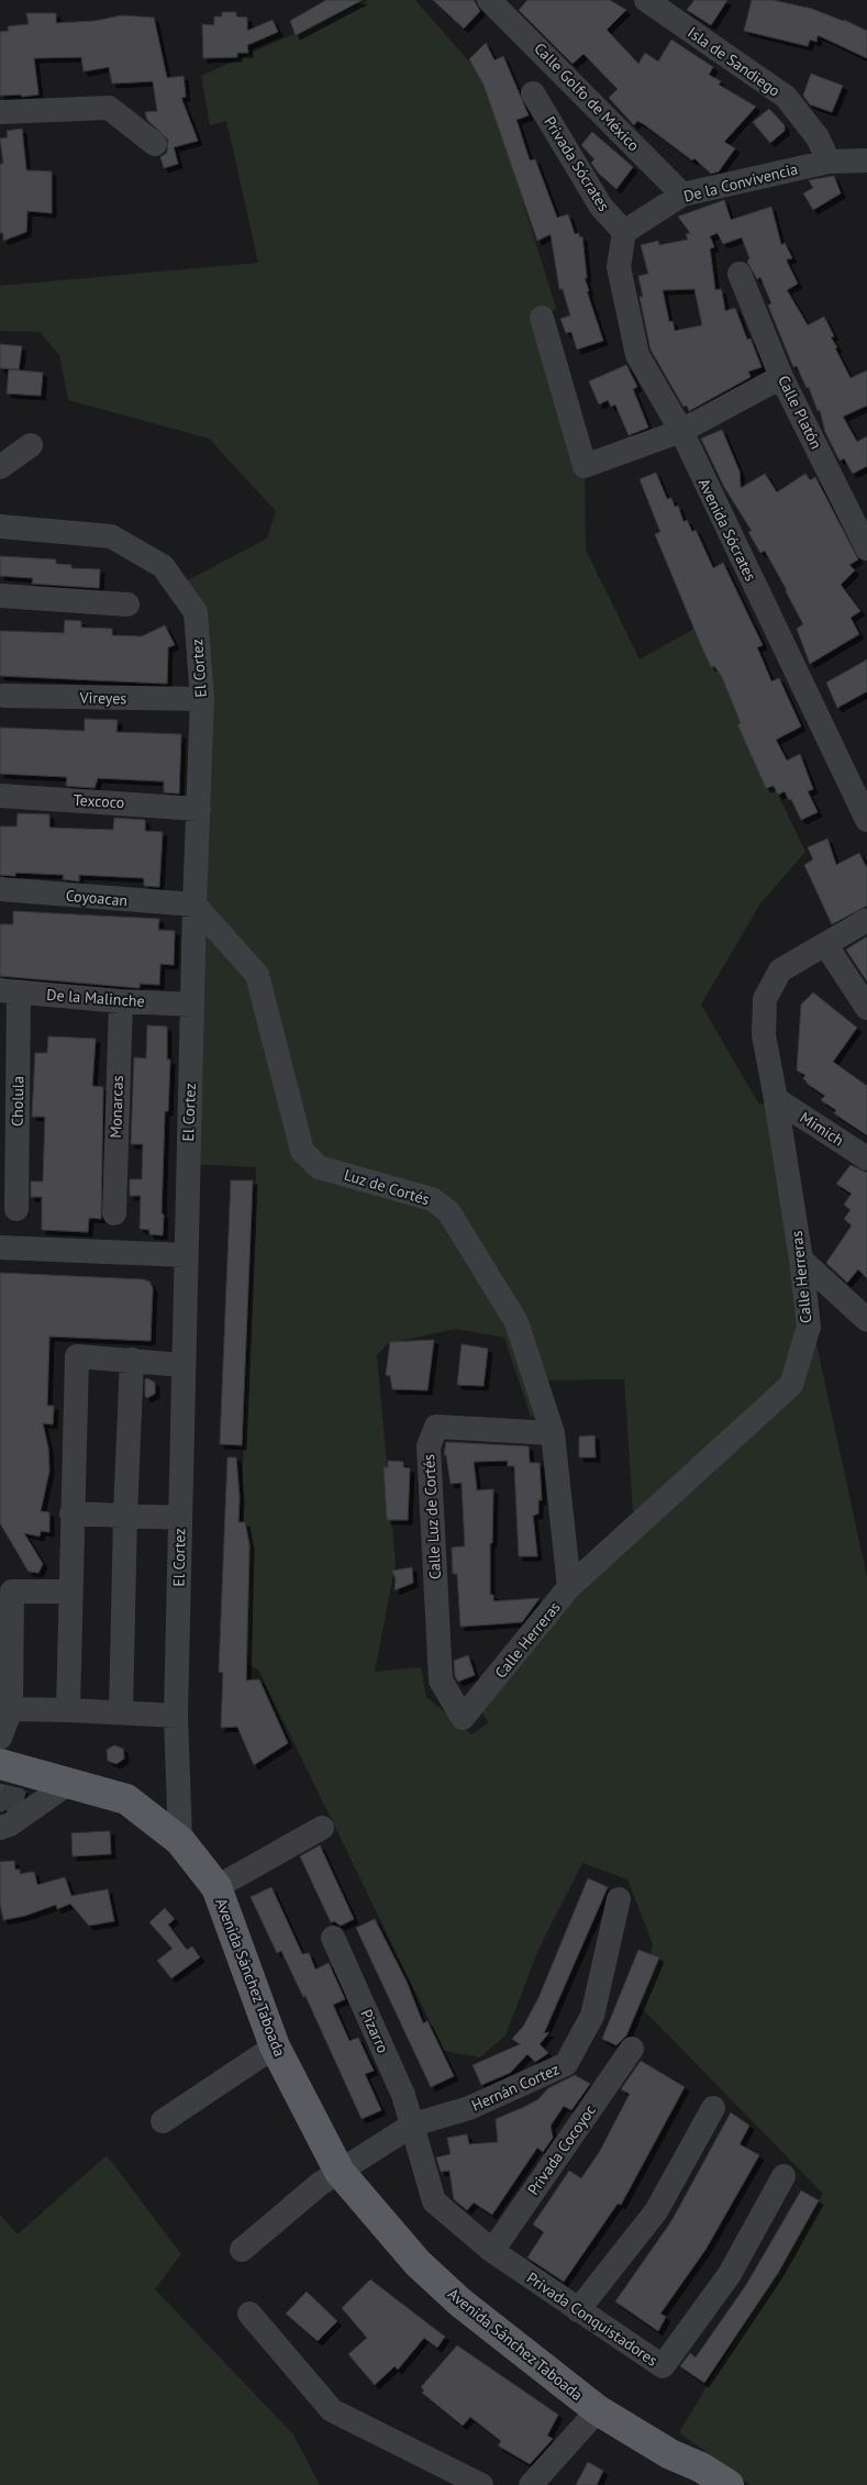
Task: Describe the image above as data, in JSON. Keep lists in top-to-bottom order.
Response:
{
  "streets": {
    "main road": ["Avenida Sánchez Taboada"],
    "street": [
      "Isla de Sandiego",
      "Calle Golfo de México",
      "Privada Sócrates",
      "De la Convivencia",
      "Calle Platón",
      "Avenida Sócrates",
      "El Cortez",
      "Vireyes",
      "Texcoco",
      "Coyoacan",
      "De la Malinche",
      "Cholula",
      "Monarcas",
      "Mimich",
      "Luz de Cortés",
      "Calle Herreras",
      "Calle Luz de Cortés",
      "Pizarro",
      "Hernán Cortez",
      "Privada Cocoyoc",
      "Privada Conquistadores"
    ]
  },
  "crossings": [
    ["Isla de Sandiego", "De la Convivencia"],
    ["Calle Golfo de México", "De la Convivencia"],
    ["Privada Sócrates", "De la Convivencia"],
    ["Privada Sócrates", "Avenida Sócrates"],
    ["De la Convivencia", "Avenida Sócrates"],
    ["El Cortez", "Vireyes"],
    ["El Cortez", "Texcoco"],
    ["El Cortez", "Coyoacan"],
    ["El Cortez", "De la Malinche"],
    ["El Cortez", "Luz de Cortés"],
    ["El Cortez", "Avenida Sánchez Taboada"],
    ["Coyoacan", "Luz de Cortés"],
    ["De la Malinche", "Cholula"],
    ["De la Malinche", "Monarcas"],
    ["Mimich", "Calle Herreras"],
    ["Luz de Cortés", "Calle Herreras"],
    ["Luz de Cortés", "Calle Luz de Cortés"],
    ["Calle Herreras", "Calle Luz de Cortés"],
    ["Avenida Sánchez Taboada", "Hernán Cortez"],
    ["Pizarro", "Hernán Cortez"],
    ["Pizarro", "Privada Conquistadores"],
    ["Hernán Cortez", "Privada Conquistadores"],
    ["Privada Cocoyoc", "Privada Conquistadores"]
  ]
}
